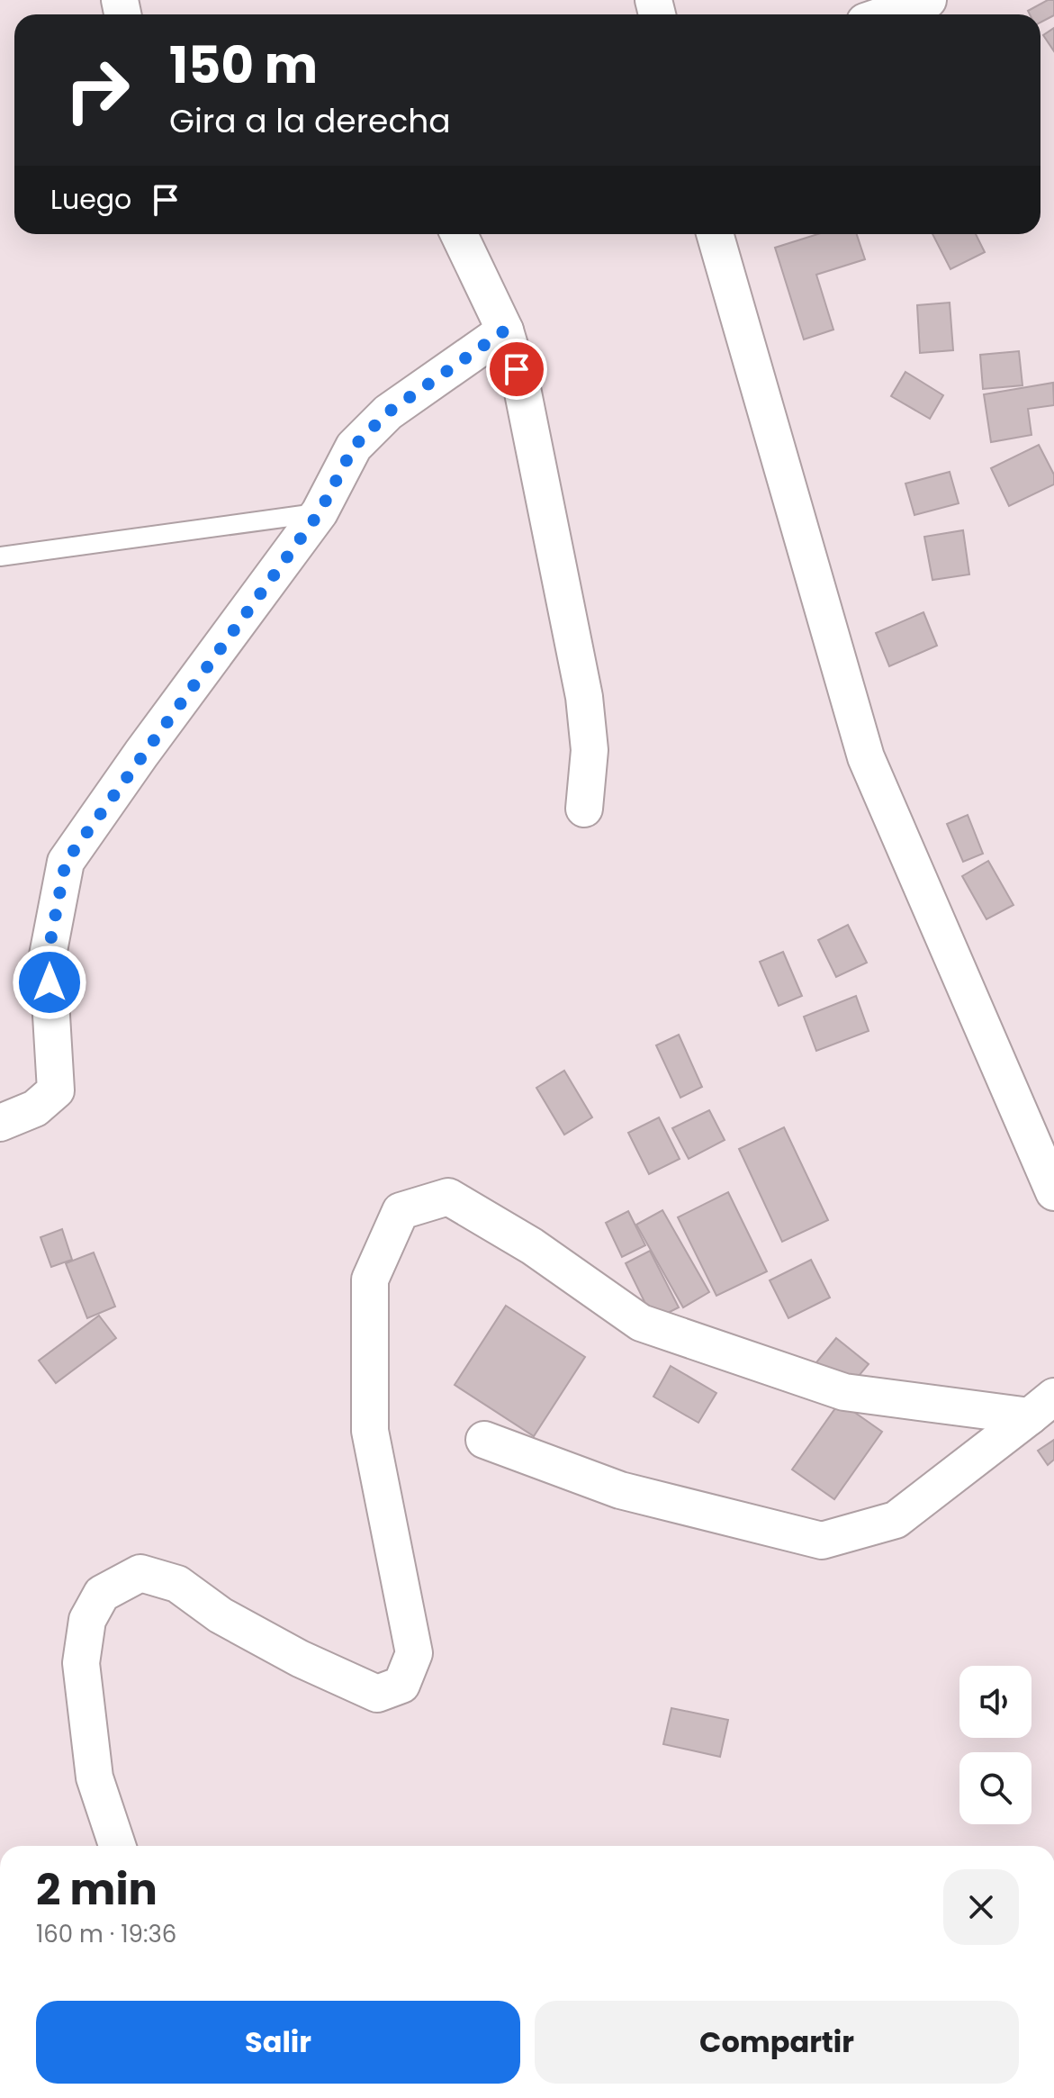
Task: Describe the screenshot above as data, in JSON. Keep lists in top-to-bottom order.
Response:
{
  "page": {
    "turn": ["150 m", "Gira a la derecha"],
    "then": "Luego",
    "heading": ["2 min", "160 m · 19:36"],
    "buttons": ["Salir", "Compartir"]
  }
}
